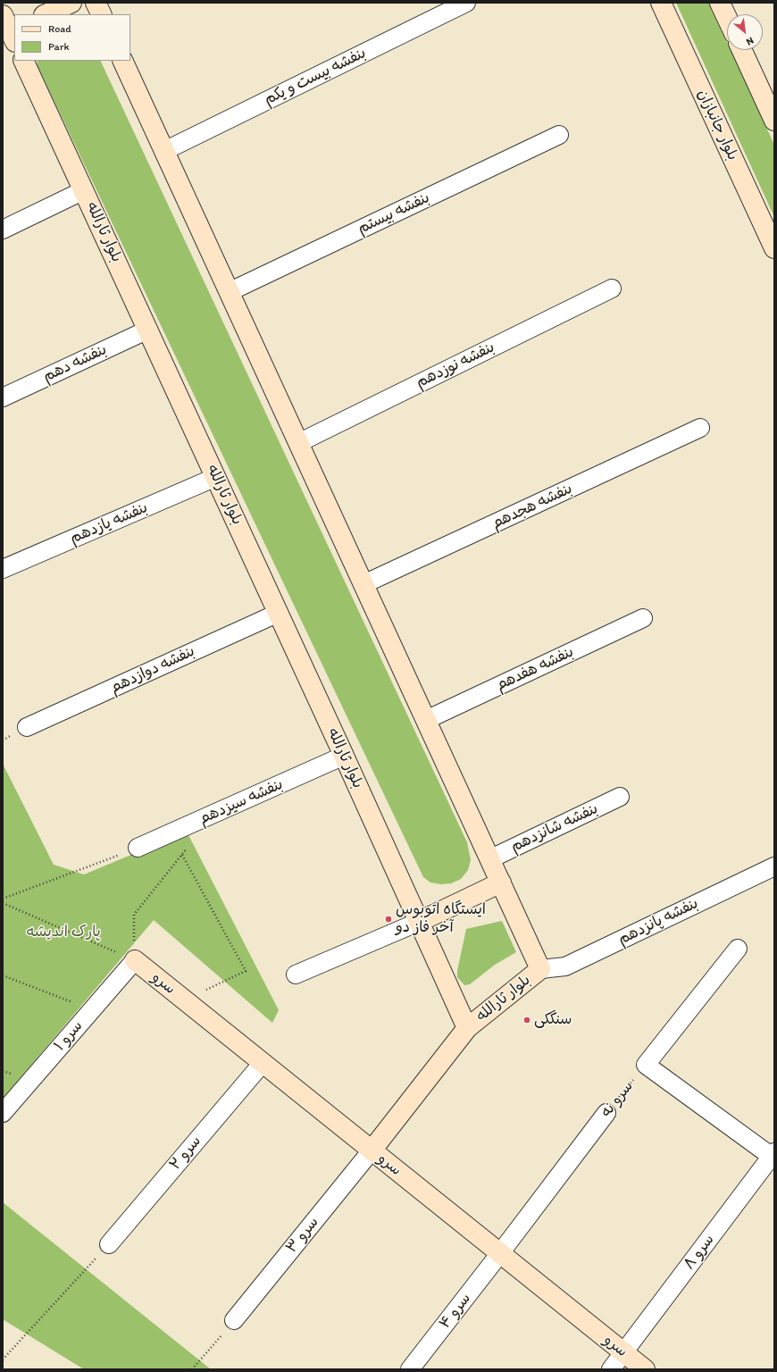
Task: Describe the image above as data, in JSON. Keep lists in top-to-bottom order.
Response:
{
  "streets": {
    "street": [
      "بنفشه بیست و یکم",
      "بلوار جانبازان",
      "بنفشه بیستم",
      "بلوار ثارالله",
      "بنفشه دهم",
      "بنفشه نوزدهم",
      "بنفشه هجدهم",
      "بنفشه یازدهم",
      "بنفشه هفدهم",
      "بنفشه دوازدهم",
      "بنفشه سیزدهم",
      "بنفشه شانزدهم",
      "بنفشه پانزدهم",
      "سرو",
      "سرو ۱",
      "سرو نه",
      "سرو ۲",
      "سرو ۳",
      "سرو ۸",
      "سرو ۴"
    ]
  },
  "crossings": [
    ["بنفشه بیست و یکم", "بلوار ثارالله"],
    ["بنفشه بیستم", "بلوار ثارالله"],
    ["بلوار ثارالله", "بنفشه دهم"],
    ["بلوار ثارالله", "بنفشه نوزدهم"],
    ["بلوار ثارالله", "بنفشه هجدهم"],
    ["بلوار ثارالله", "بنفشه یازدهم"],
    ["بلوار ثارالله", "بنفشه هفدهم"],
    ["بلوار ثارالله", "بنفشه دوازدهم"],
    ["بلوار ثارالله", "بنفشه سیزدهم"],
    ["بلوار ثارالله", "بنفشه شانزدهم"],
    ["بلوار ثارالله", "بنفشه پانزدهم"],
    ["سرو", "سرو ۱"],
    ["سرو", "سرو نه"],
    ["سرو", "سرو ۲"],
    ["سرو", "سرو ۳"],
    ["سرو", "سرو ۸"],
    ["سرو", "سرو ۴"],
    ["سرو نه", "سرو ۴"]
  ],
  "parks": ["پارک اندیشه"],
  "places": ["ایستگاه اتوبوس آخر فاز دو", "سنگکی"],
  "legend": ["Road", "Park"],
  "north": "bottom right"
}
